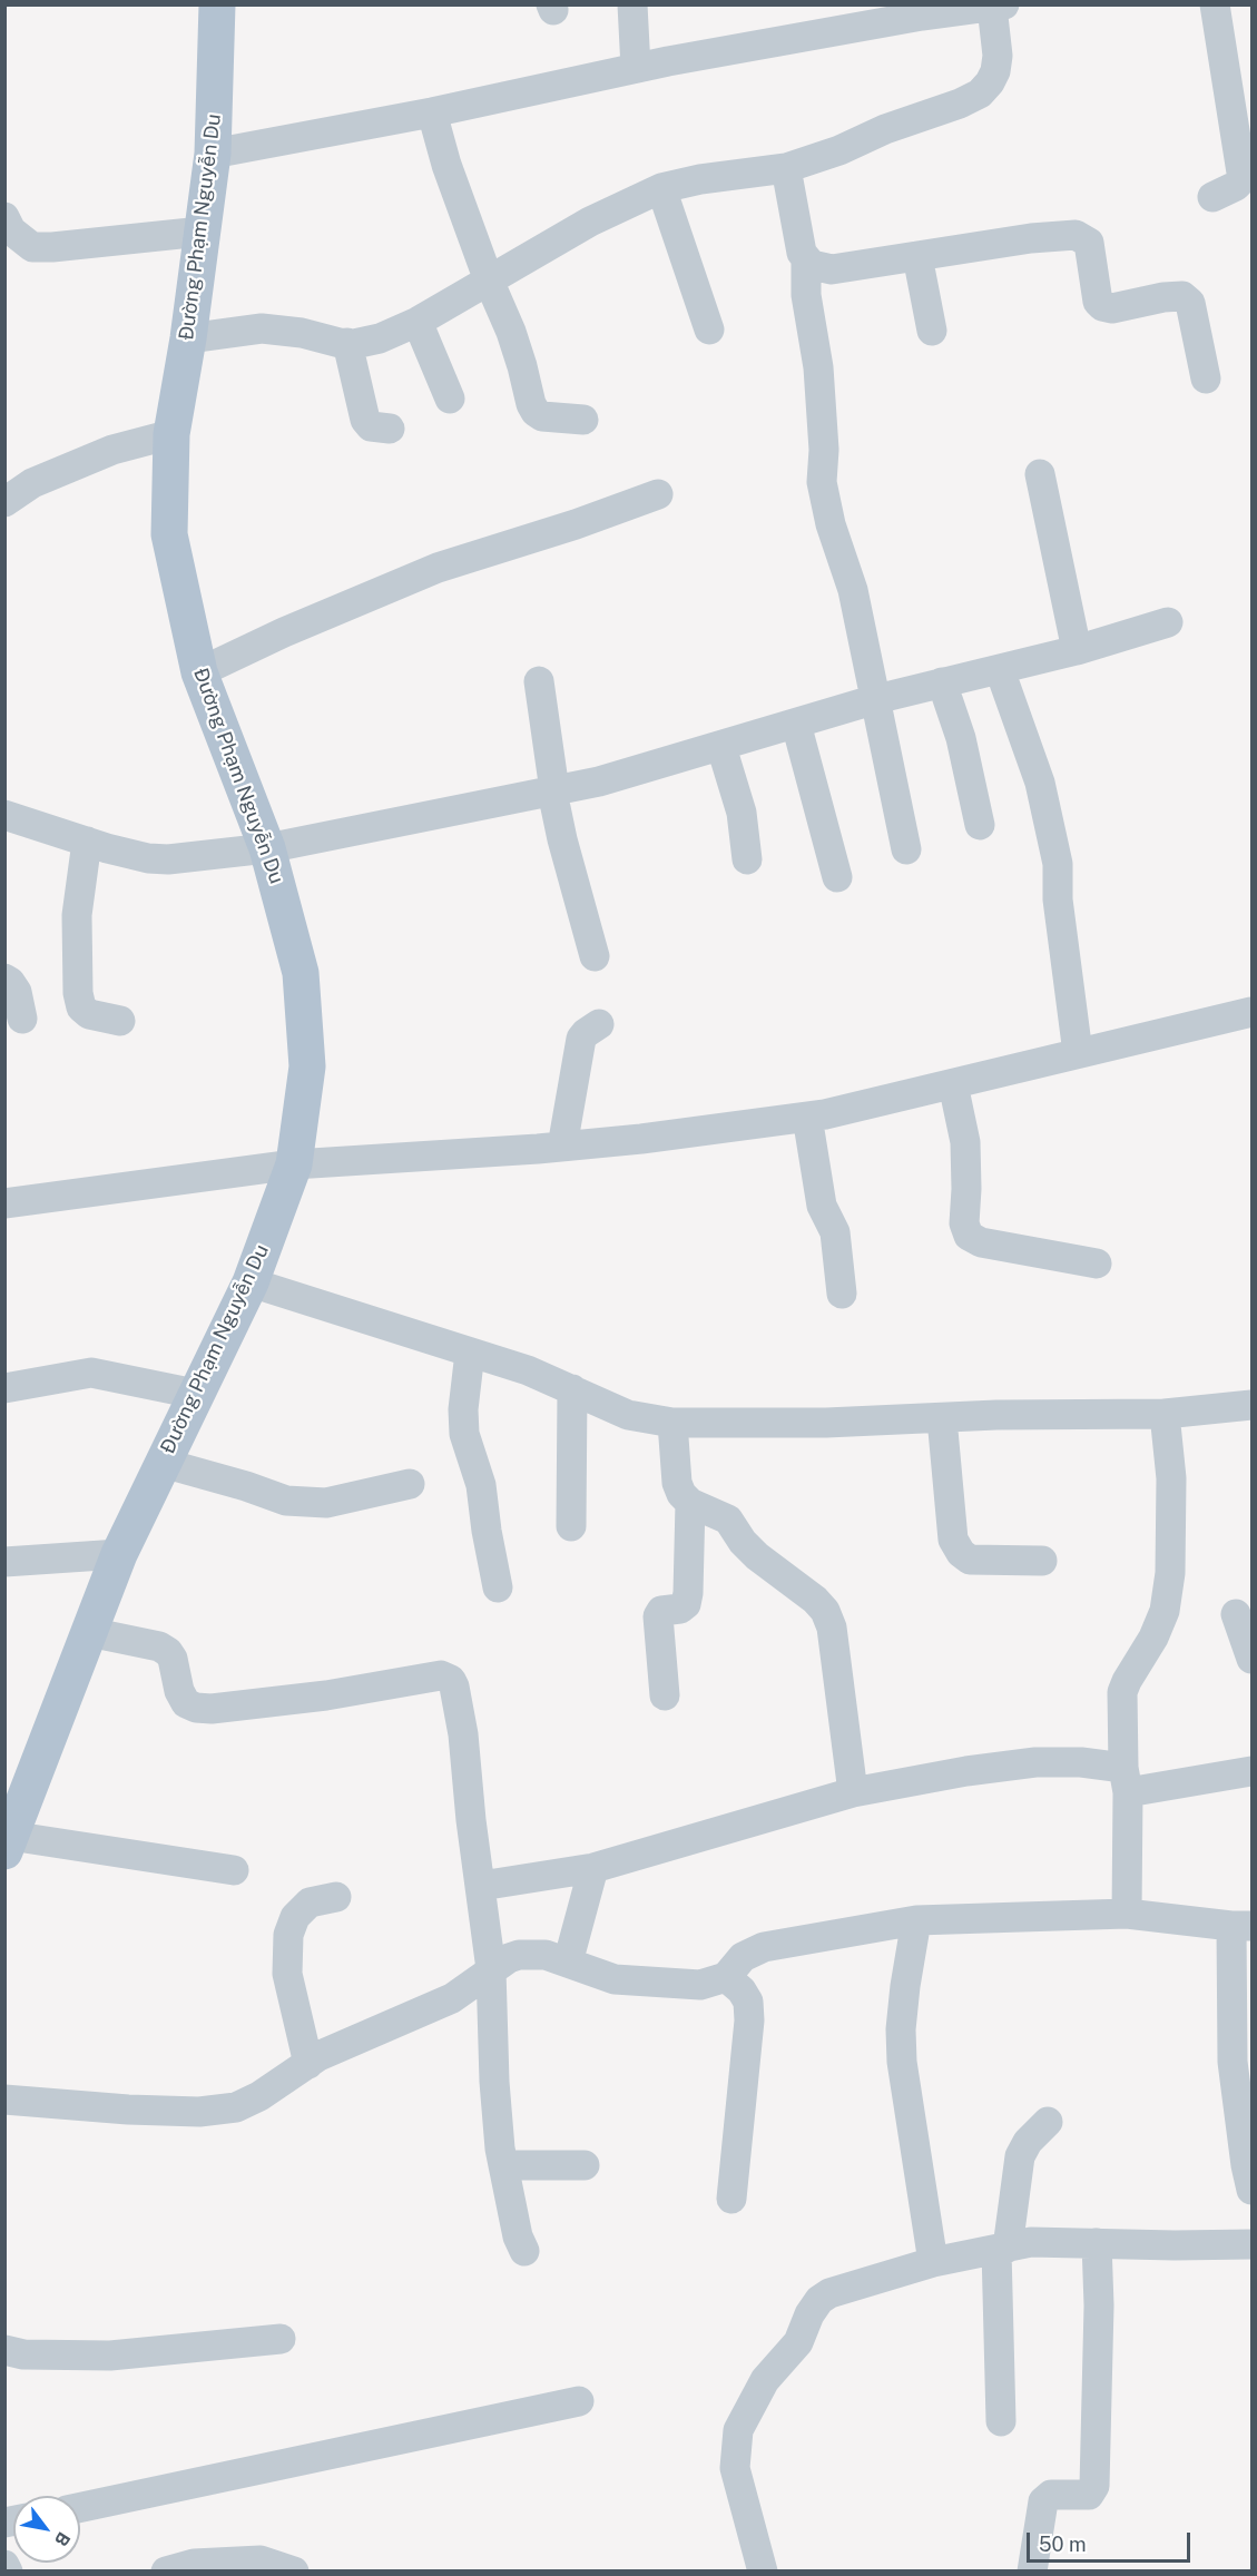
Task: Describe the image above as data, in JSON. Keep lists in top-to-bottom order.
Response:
{
  "streets": {
    "main road": ["Đường Phạm Nguyễn Du"]
  },
  "scale_bar": "50 m",
  "north": "bottom right"
}
